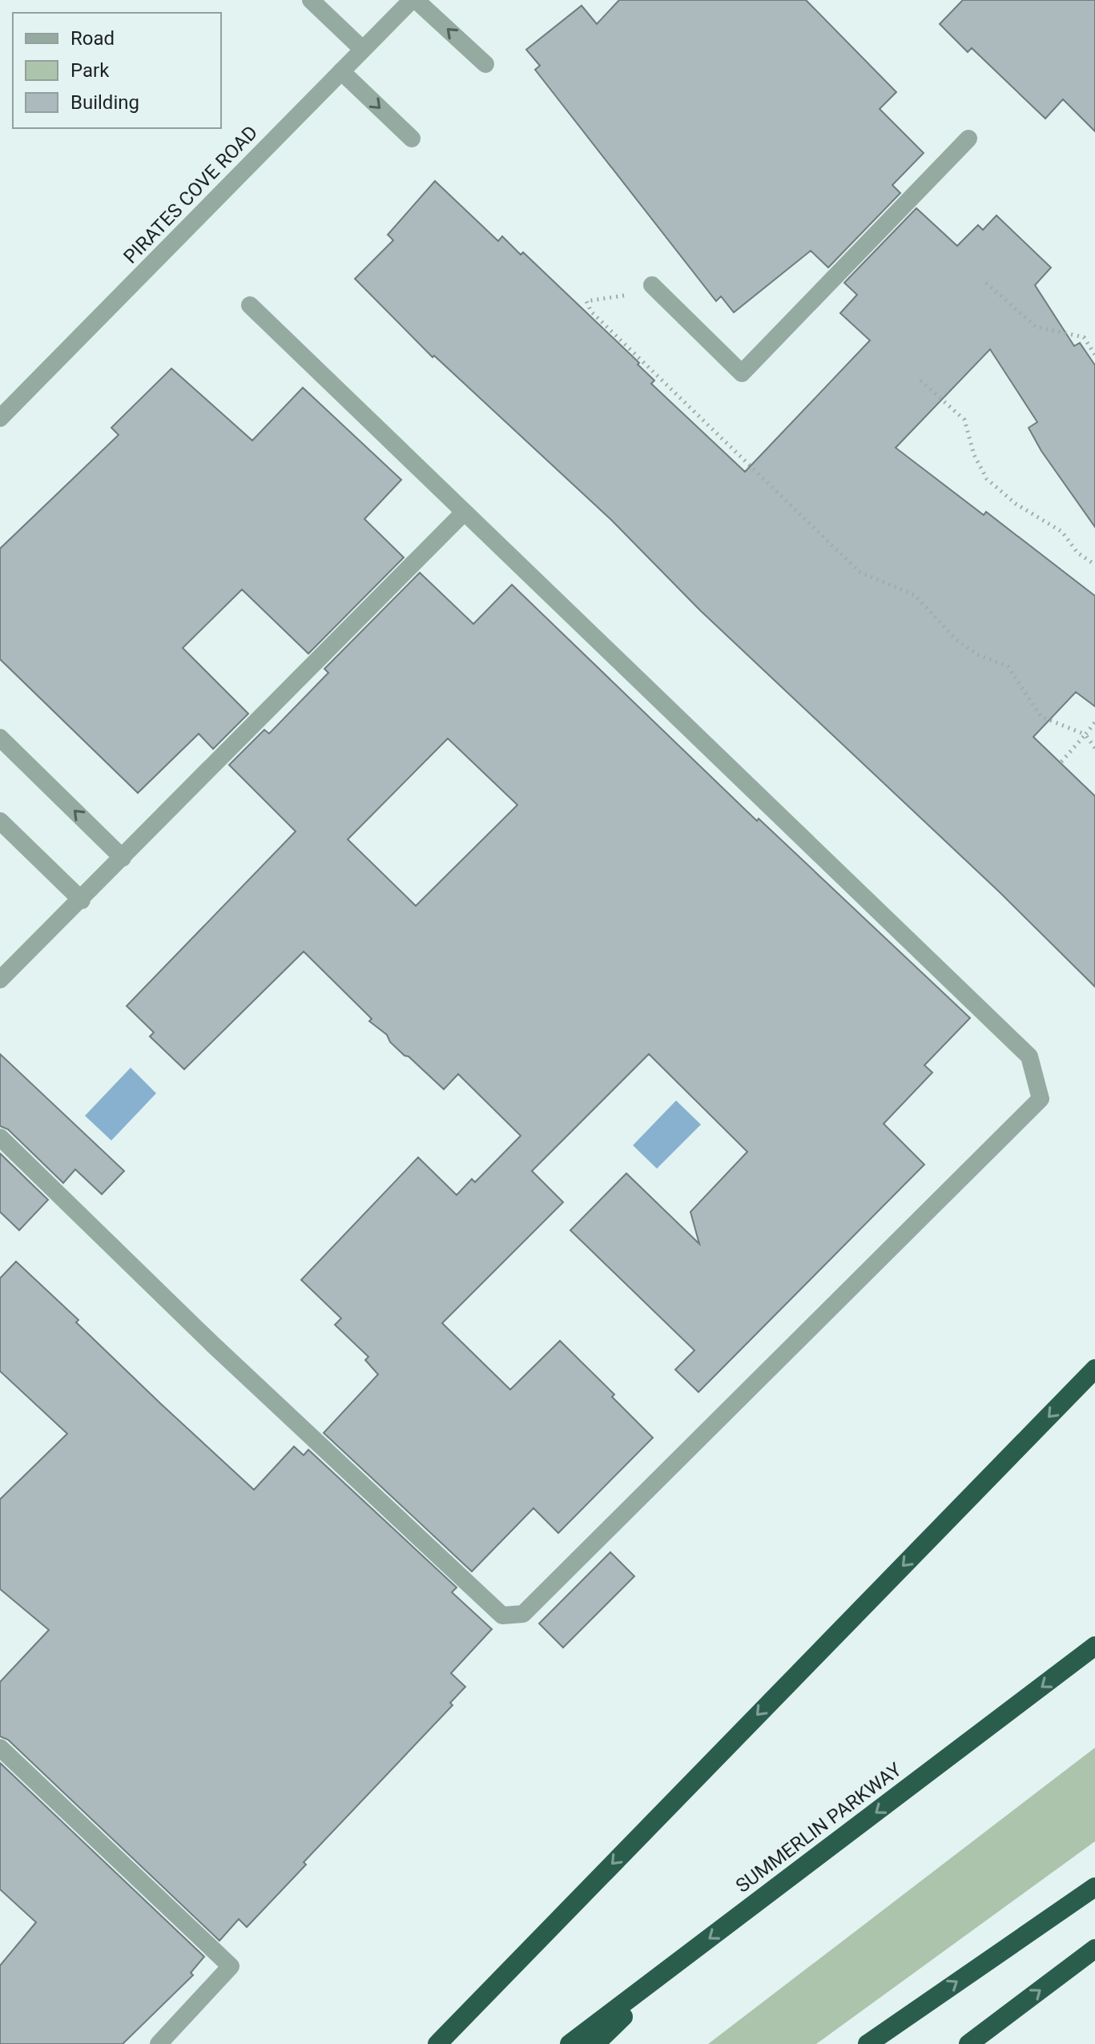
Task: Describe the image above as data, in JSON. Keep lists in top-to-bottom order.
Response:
{
  "streets": {
    "highway": ["SUMMERLIN PARKWAY"],
    "street": ["PIRATES COVE ROAD"]
  },
  "legend": ["Road", "Park", "Building"]
}
